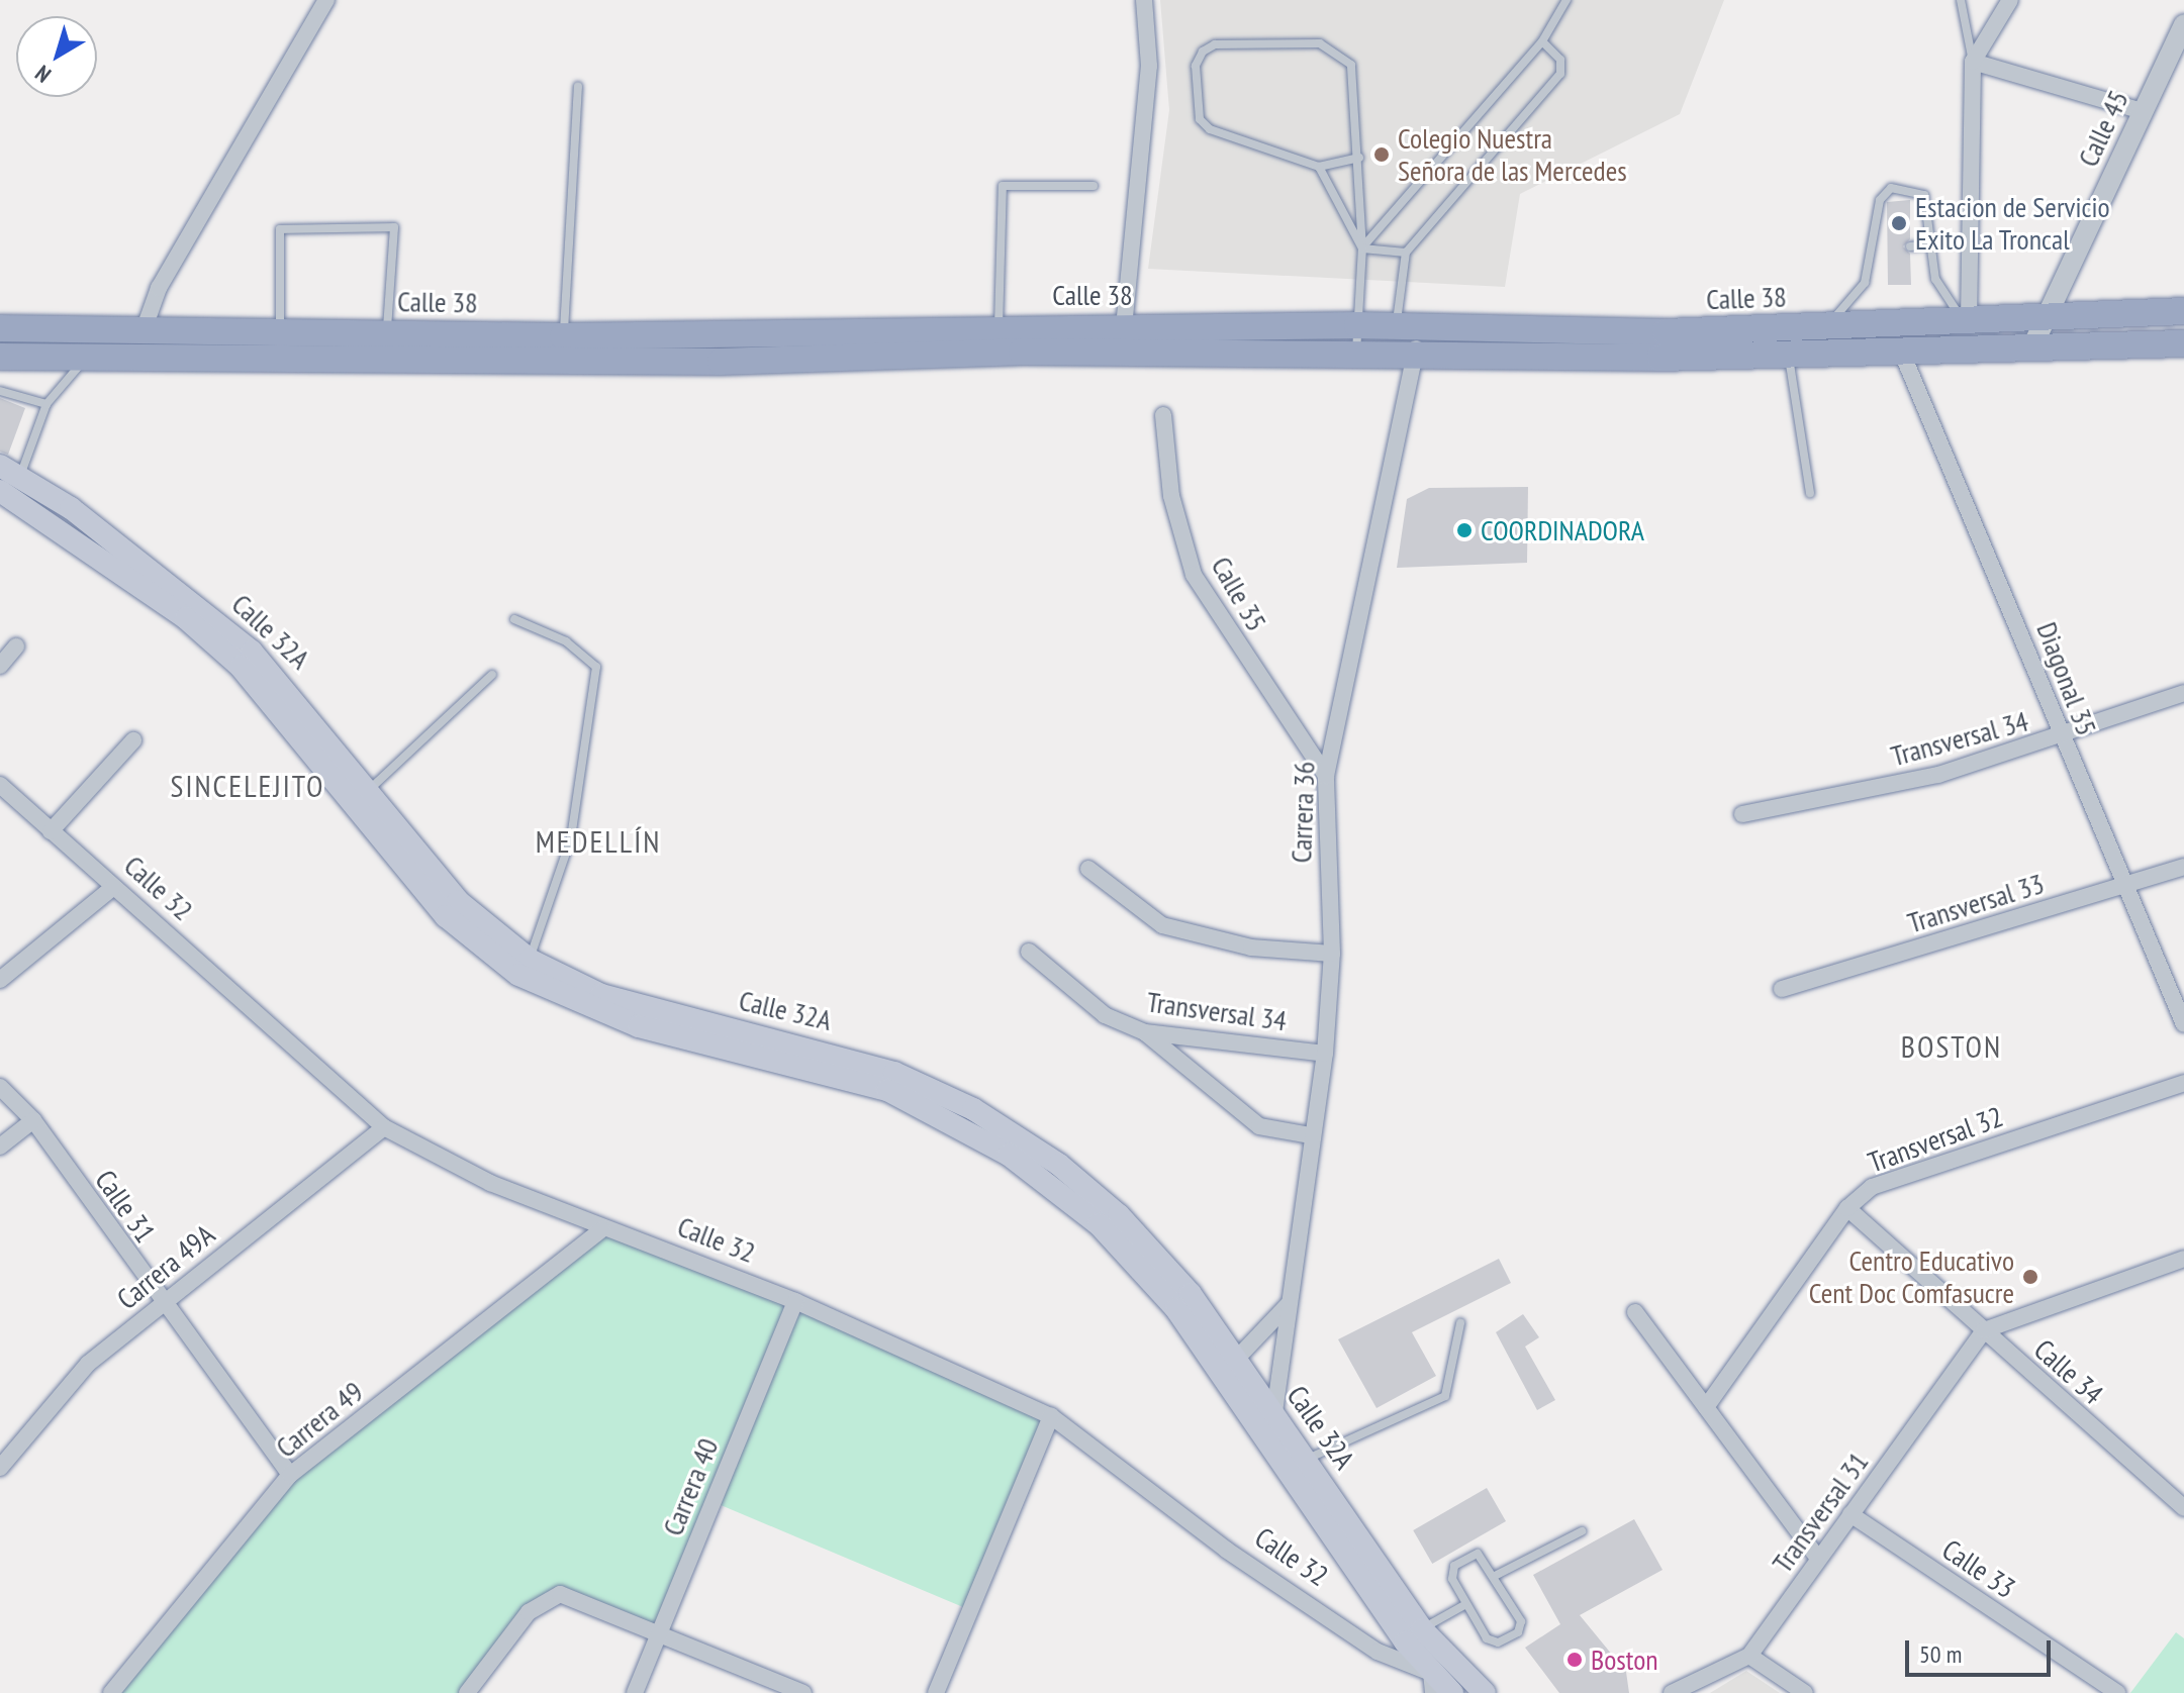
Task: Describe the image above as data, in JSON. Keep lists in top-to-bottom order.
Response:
{
  "streets": {
    "highway": ["Calle 38"],
    "main road": ["Calle 32A", "Calle 32"],
    "street": [
      "Calle 45",
      "Calle 35",
      "Diagonal 35",
      "Transversal 34",
      "Carrera 36",
      "Transversal 33",
      "Transversal 32",
      "Calle 31",
      "Carrera 49A",
      "Calle 34",
      "Carrera 49",
      "Carrera 40",
      "Transversal 31",
      "Calle 33"
    ]
  },
  "crossings": [
    ["Calle 45", "Calle 38"],
    ["Calle 38", "Diagonal 35"],
    ["Calle 38", "Carrera 36"],
    ["Calle 35", "Carrera 36"],
    ["Calle 32A", "Carrera 36"],
    ["Calle 32A", "Calle 32"],
    ["Diagonal 35", "Transversal 34"],
    ["Diagonal 35", "Transversal 33"],
    ["Transversal 34", "Carrera 36"],
    ["Calle 32", "Carrera 49A"],
    ["Calle 32", "Carrera 49"],
    ["Calle 32", "Carrera 40"],
    ["Transversal 32", "Calle 34"],
    ["Calle 31", "Carrera 49A"],
    ["Calle 31", "Carrera 49"],
    ["Calle 34", "Transversal 31"],
    ["Transversal 31", "Calle 33"]
  ],
  "districts": ["SINCELEJITO", "MEDELLÍN", "BOSTON"],
  "places": [
    "Colegio Nuestra Señora de las Mercedes",
    "Estacion de Servicio Exito La Troncal",
    "COORDINADORA",
    "Centro Educativo Cent Doc Comfasucre",
    "Boston"
  ],
  "scale_bar": "50 m",
  "north": "bottom left"
}
